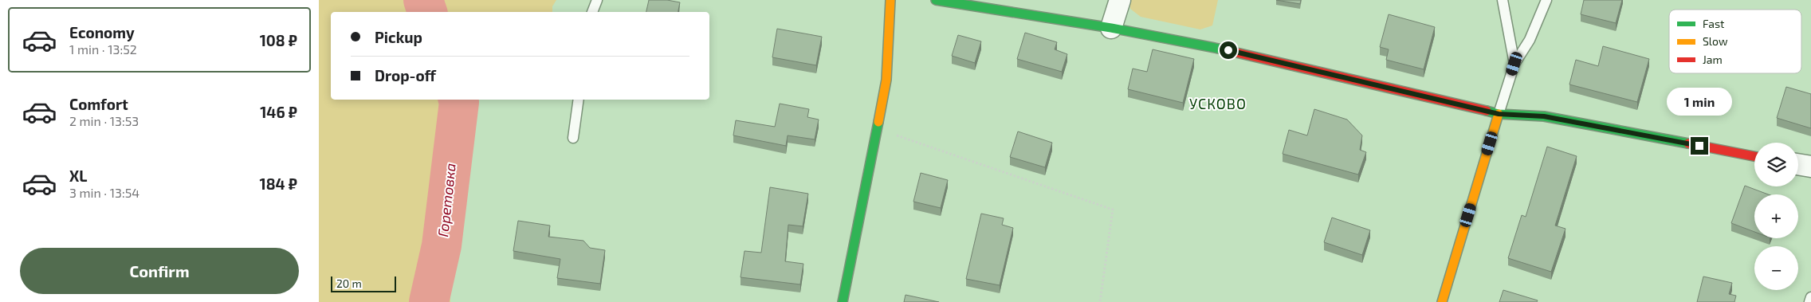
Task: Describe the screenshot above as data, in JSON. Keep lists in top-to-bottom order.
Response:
{
  "districts": ["УСКОВО"],
  "water": ["Горетовка"],
  "legend": ["Fast", "Slow", "Jam"],
  "scale_bar": "20 m",
  "page": {
    "list": [
      {
        "name": "Economy",
        "note": "1 min · 13:52",
        "value": "108 ₽"
      },
      {
        "name": "Comfort",
        "note": "2 min · 13:53",
        "value": "146 ₽"
      },
      {
        "name": "XL",
        "note": "3 min · 13:54",
        "value": "184 ₽"
      }
    ],
    "banner": ["Pickup", "Drop-off"],
    "bubble": "1 min",
    "map_buttons": ["+", "−"],
    "buttons": "Confirm",
    "scale": "20 m"
  }
}
